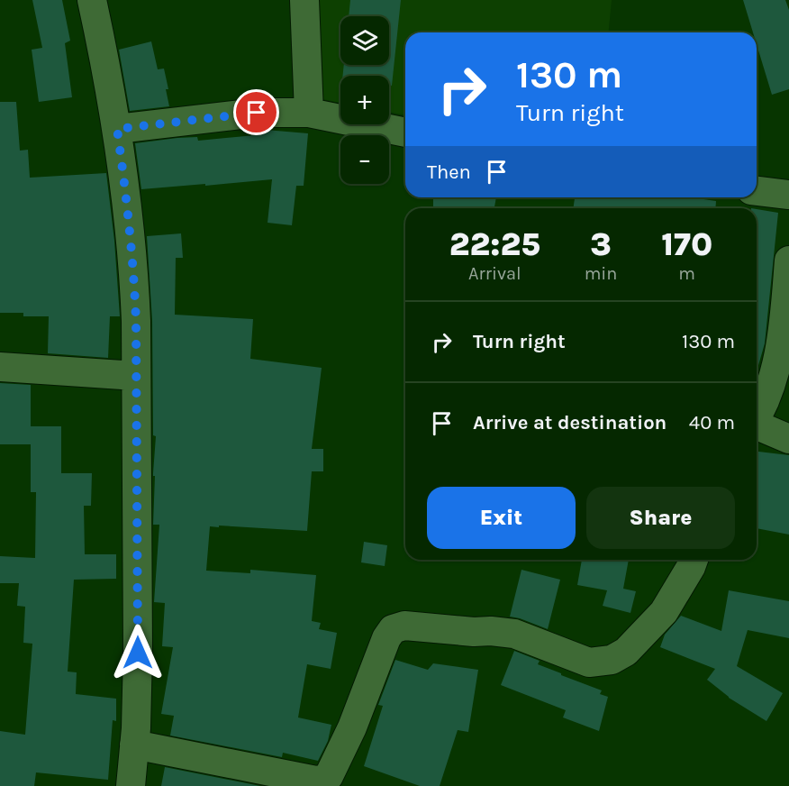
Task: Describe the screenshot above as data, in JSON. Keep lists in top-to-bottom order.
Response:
{
  "page": {
    "map_buttons": ["+", "−"],
    "turn": ["130 m", "Turn right"],
    "then": "Then",
    "eta": [
      "22:25",
      "Arrival",
      "3",
      "min",
      "170",
      "m"
    ],
    "list": [
      {
        "name": "Turn right",
        "value": "130 m"
      },
      {
        "name": "Arrive at destination",
        "value": "40 m"
      }
    ],
    "buttons": ["Exit", "Share"]
  }
}
